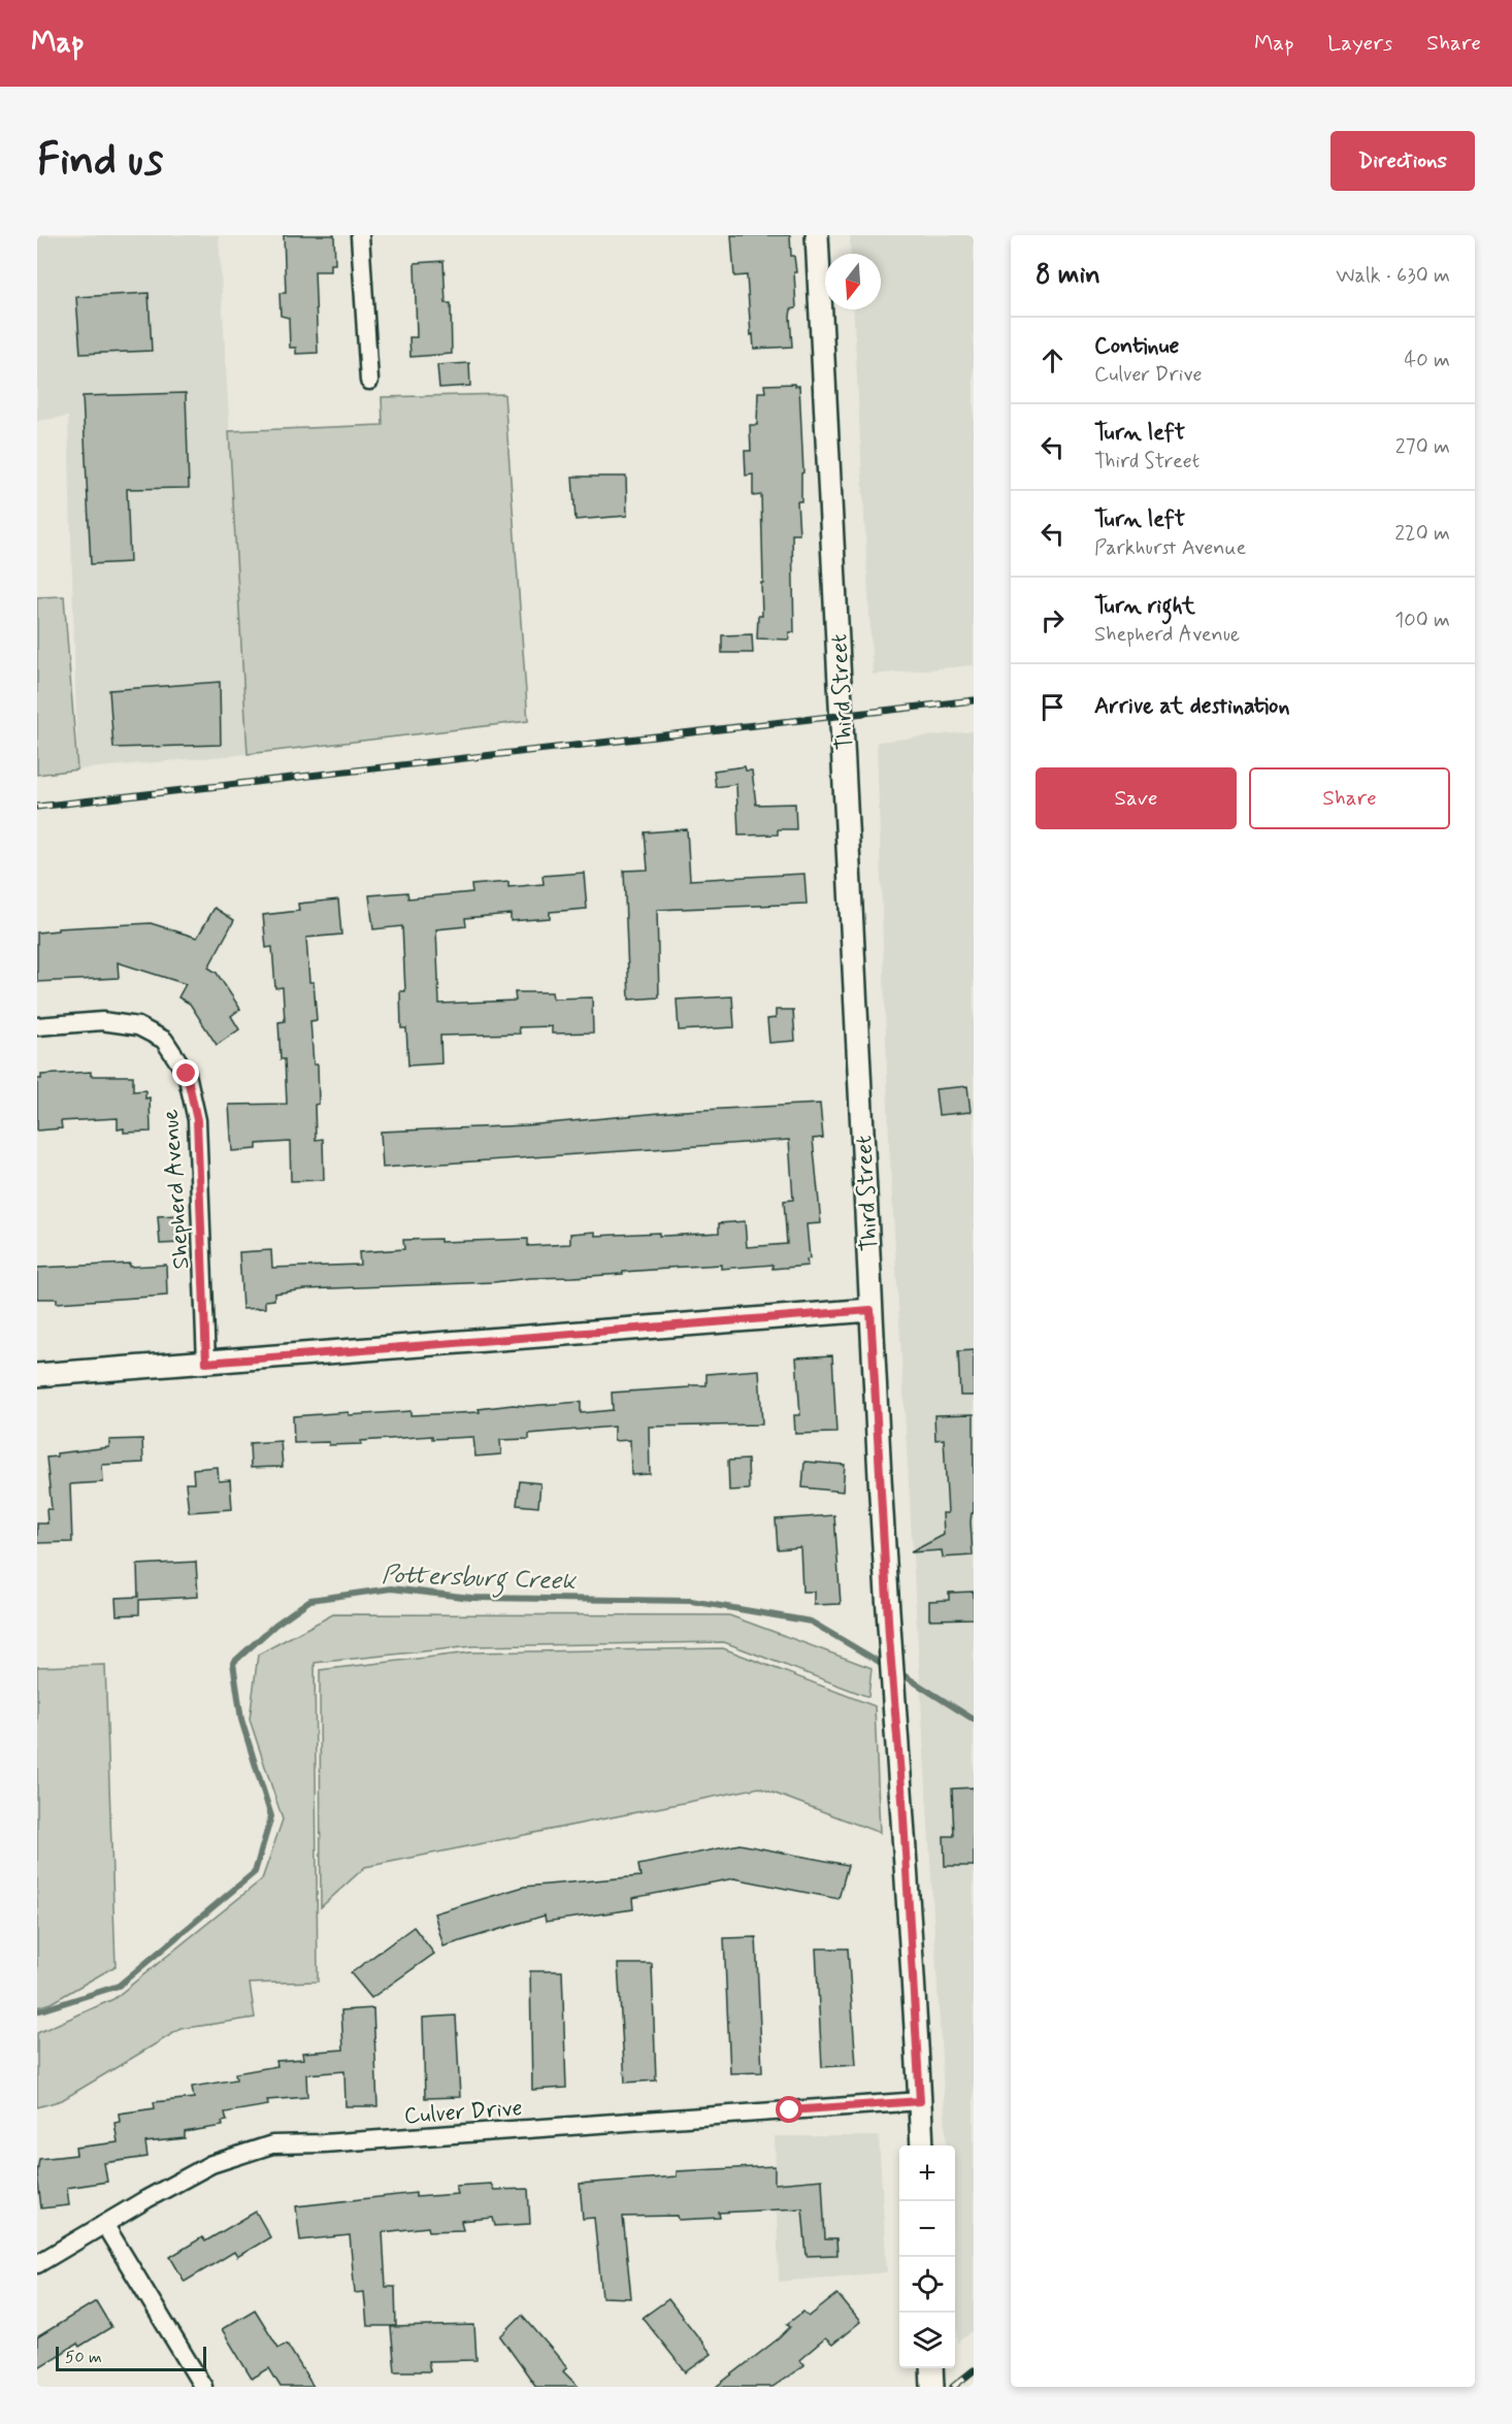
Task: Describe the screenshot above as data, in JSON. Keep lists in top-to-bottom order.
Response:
{
  "streets": {
    "street": ["Third Street", "Shepherd Avenue", "Culver Drive"]
  },
  "crossings": [
    ["Third Street", "Culver Drive"]
  ],
  "water": ["Pottersburg Creek"],
  "scale_bar": "50 m",
  "north": "bottom",
  "page": {
    "header": "Map",
    "nav": ["Map", "Layers", "Share"],
    "buttons": [
      "Directions",
      ["Save", "Share"]
    ],
    "title": "Find us",
    "heading": ["8 min", "Walk · 630 m"],
    "list": [
      ["Continue", "Culver Drive", "40 m"],
      ["Turn left", "Third Street", "270 m"],
      ["Turn left", "Parkhurst Avenue", "220 m"],
      ["Turn right", "Shepherd Avenue", "100 m"],
      "Arrive at destination"
    ],
    "map_buttons": ["+", "−"],
    "scale": "50 m"
  }
}
